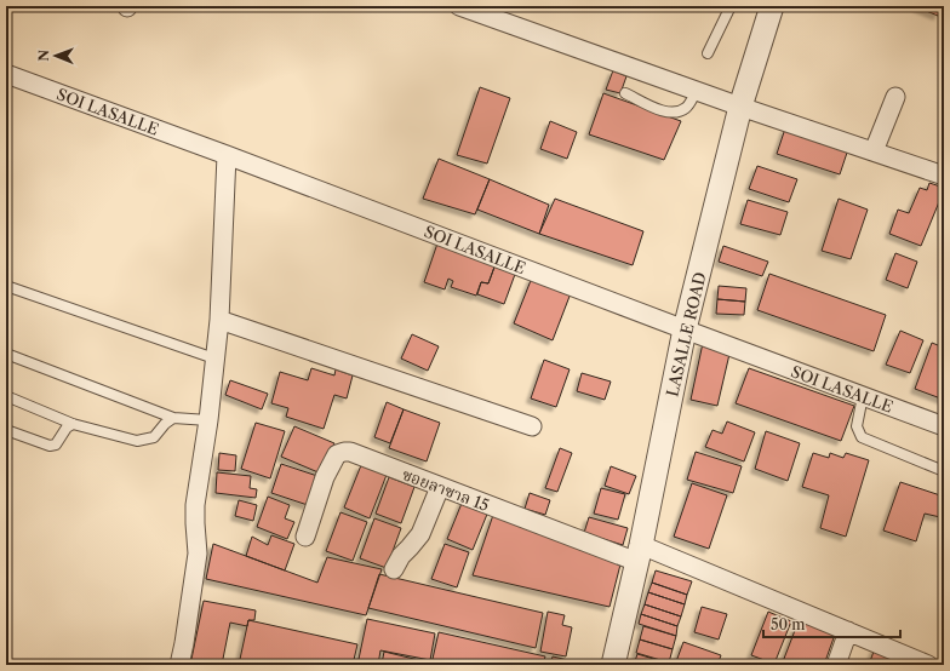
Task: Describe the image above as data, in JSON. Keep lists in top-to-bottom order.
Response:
{
  "streets": {
    "street": ["SOI LASALLE", "LASALLE ROAD", "ซอยลาซาล 15"]
  },
  "crossings": [
    ["SOI LASALLE", "LASALLE ROAD"],
    ["LASALLE ROAD", "ซอยลาซาล 15"]
  ],
  "scale_bar": "50 m",
  "north": "left"
}
